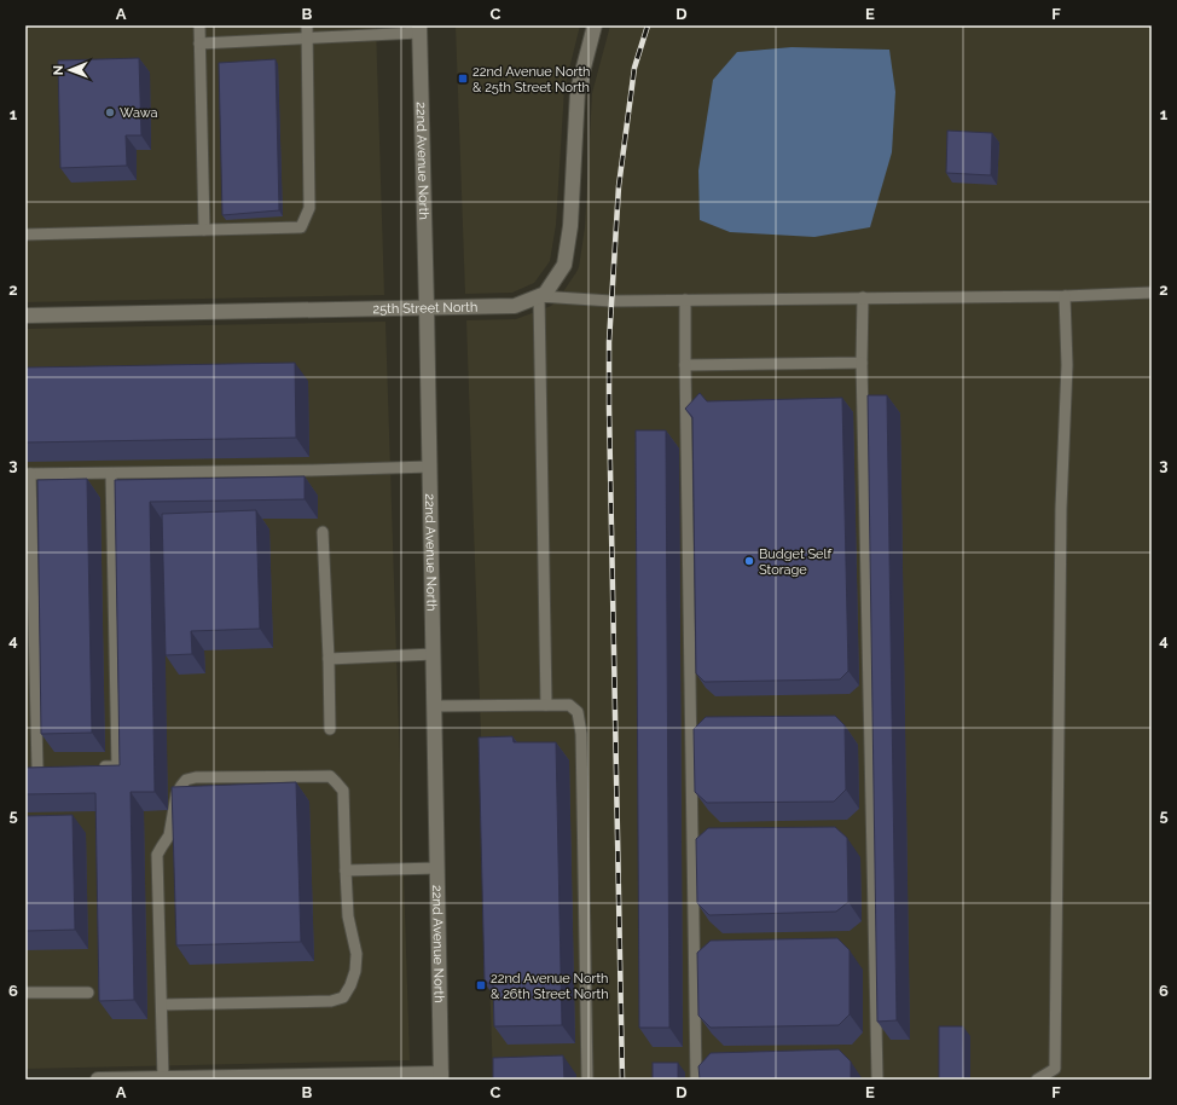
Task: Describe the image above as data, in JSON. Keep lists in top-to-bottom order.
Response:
{
  "streets": {
    "street": ["22nd Avenue North", "25th Street North"]
  },
  "crossings": [
    ["22nd Avenue North", "25th Street North"]
  ],
  "places": {
    "transit": ["22nd Avenue North & 25th Street North", "22nd Avenue North & 26th Street North"],
    "other": ["Wawa", "Budget Self Storage"]
  },
  "north": "left",
  "grid": {
    "columns": [
      "A",
      "B",
      "C",
      "D",
      "E",
      "F"
    ],
    "rows": [
      "1",
      "2",
      "3",
      "4",
      "5",
      "6"
    ]
  }
}
